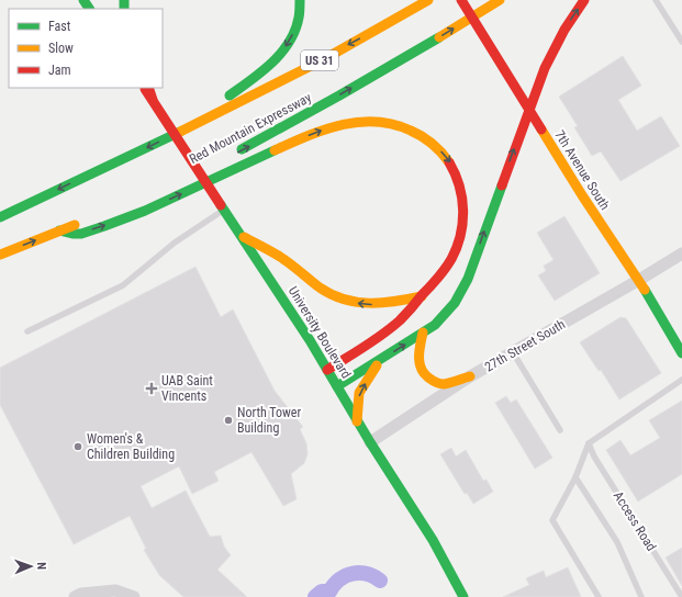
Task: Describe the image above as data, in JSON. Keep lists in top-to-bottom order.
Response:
{
  "streets": {
    "main road": [
      "US 31",
      "Red Mountain Expressway",
      "7th Avenue South",
      "University Boulevard"
    ],
    "street": ["27th Street South"],
    "lane": ["Access Road"]
  },
  "crossings": [
    ["7th Avenue South", "27th Street South"],
    ["University Boulevard", "27th Street South"]
  ],
  "places": {
    "health": ["UAB Saint Vincents"],
    "other": ["North Tower Building", "Women's & Children Building"]
  },
  "legend": ["Fast", "Slow", "Jam"],
  "north": "right"
}
